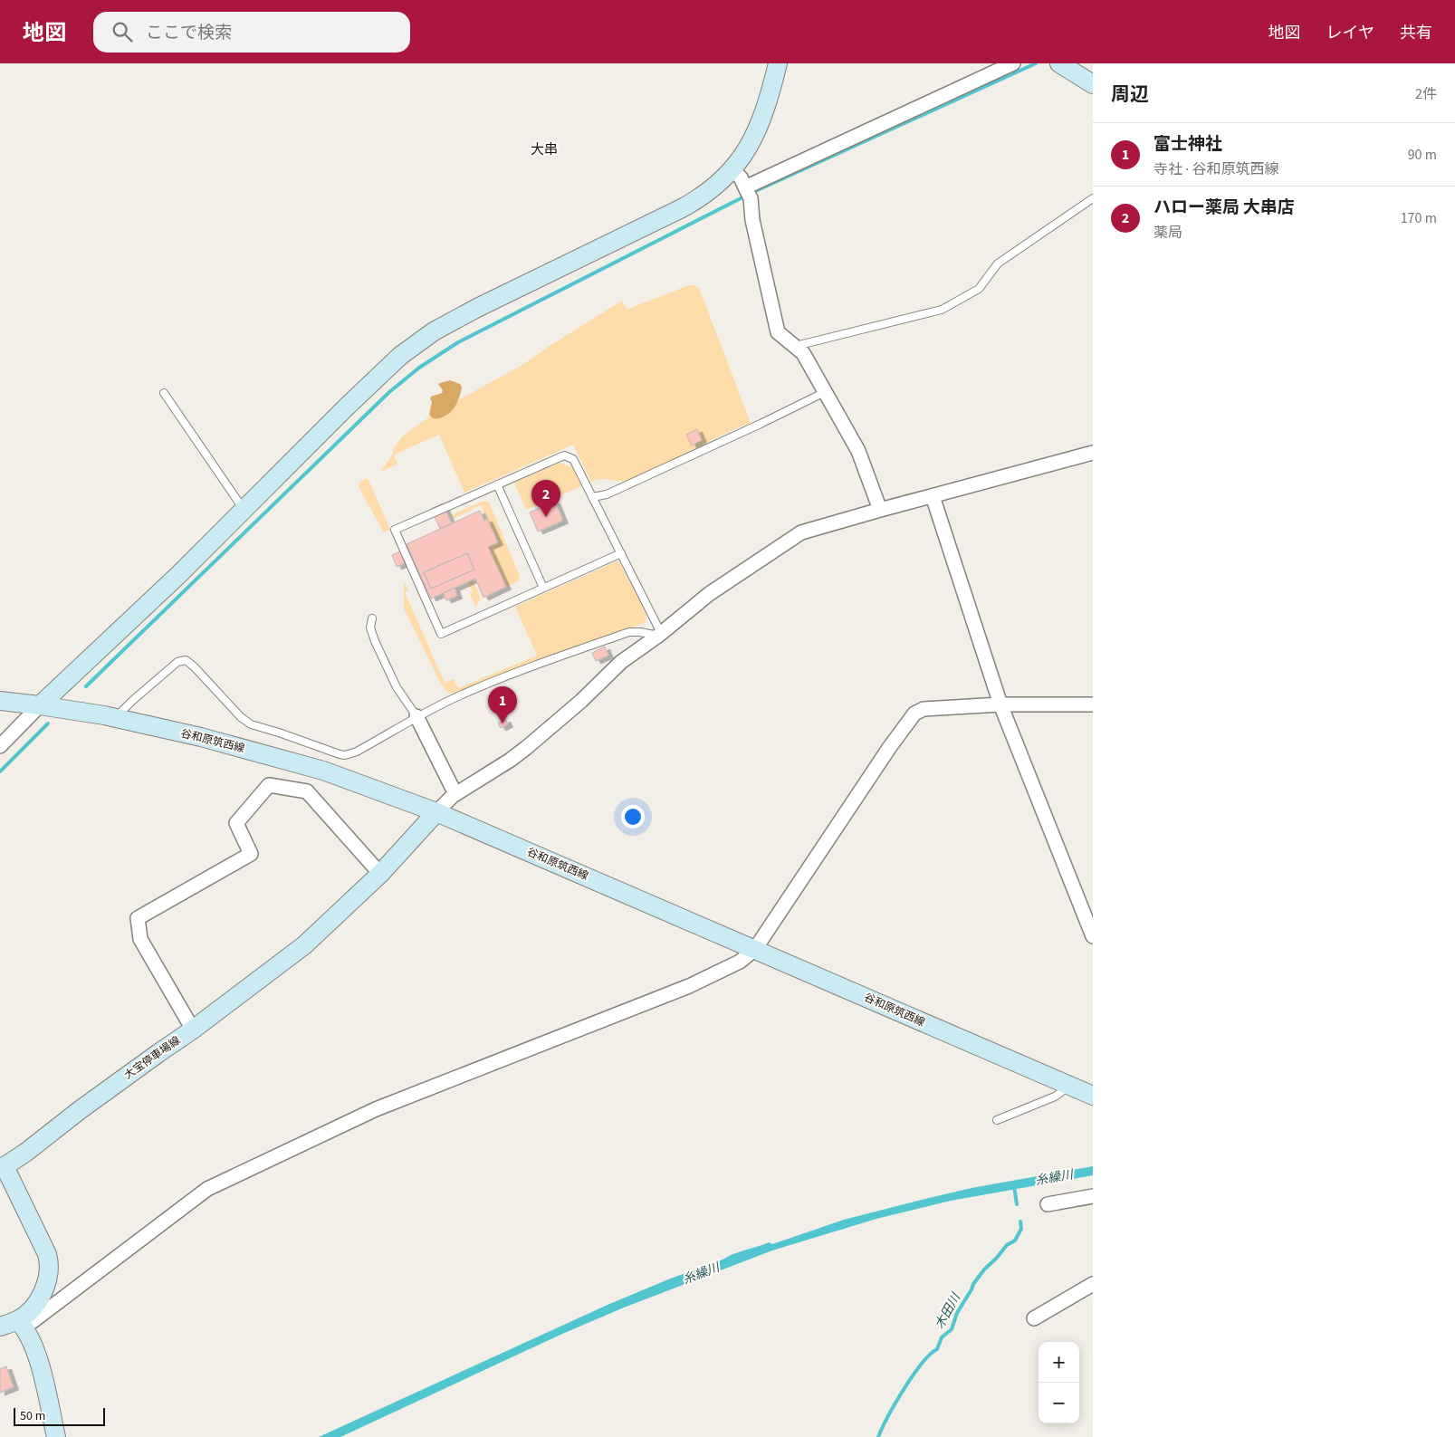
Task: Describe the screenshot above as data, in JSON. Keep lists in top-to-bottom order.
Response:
{
  "streets": {
    "main road": ["谷和原筑西線", "大宝停車場線"]
  },
  "crossings": [
    ["谷和原筑西線", "大宝停車場線"]
  ],
  "districts": ["大串"],
  "water": ["糸繰川", "木田川"],
  "scale_bar": "50 m",
  "page": {
    "header": "地図",
    "search": "ここで検索",
    "nav": ["地図", "レイヤ", "共有"],
    "heading": ["周辺", "2件"],
    "list": [
      {
        "mark": "1",
        "name": "富士神社",
        "note": "寺社 · 谷和原筑西線",
        "value": "90 m"
      },
      {
        "mark": "2",
        "name": "ハロー薬局 大串店",
        "note": "薬局",
        "value": "170 m"
      }
    ],
    "pins": ["2", "1"],
    "map_buttons": ["+", "−"],
    "scale": "50 m"
  }
}
